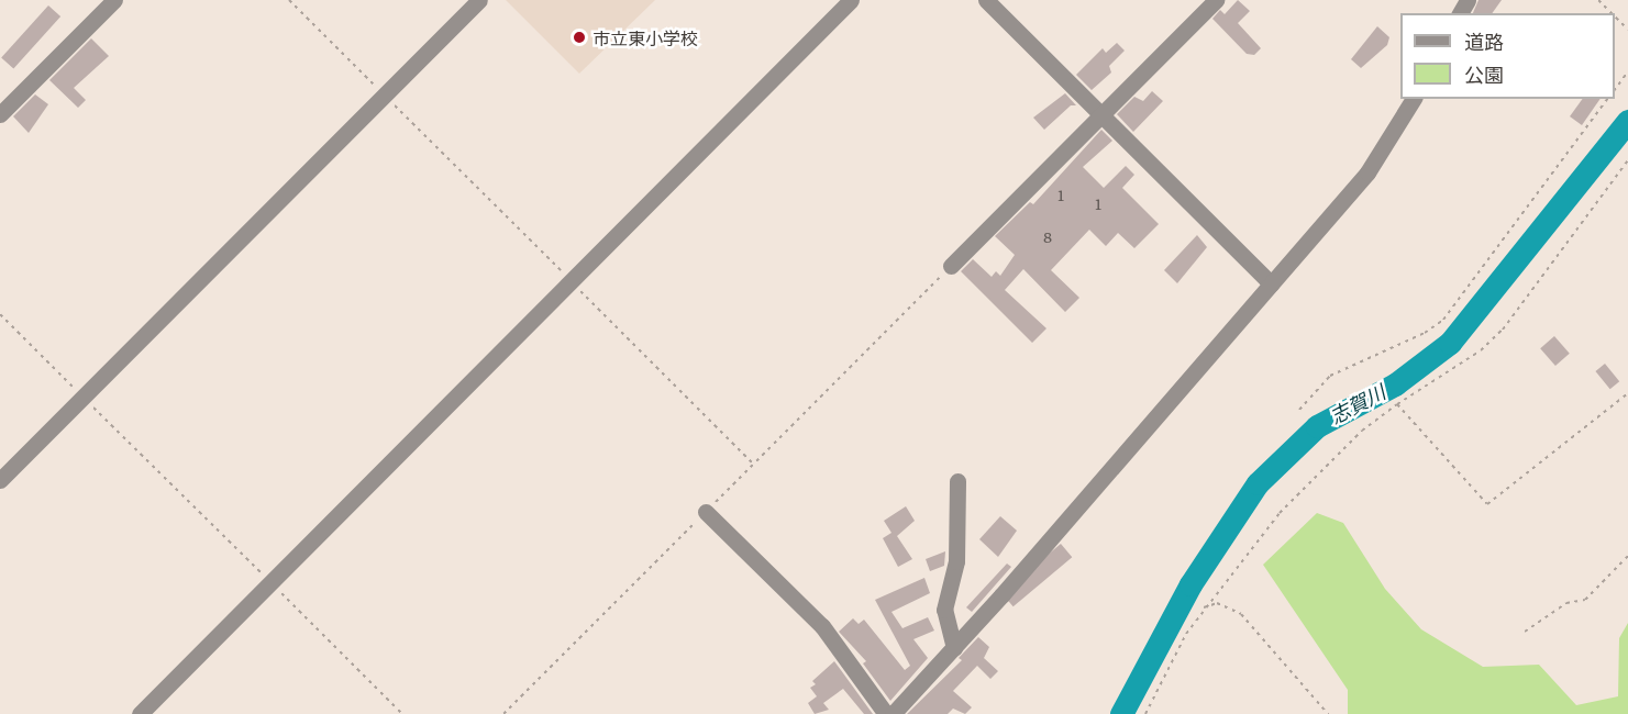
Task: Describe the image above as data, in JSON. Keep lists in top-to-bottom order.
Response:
{
  "water": ["志賀川"],
  "places": ["市立東小学校"],
  "house_numbers": ["1", "1", "8"],
  "legend": ["道路", "公園"]
}
